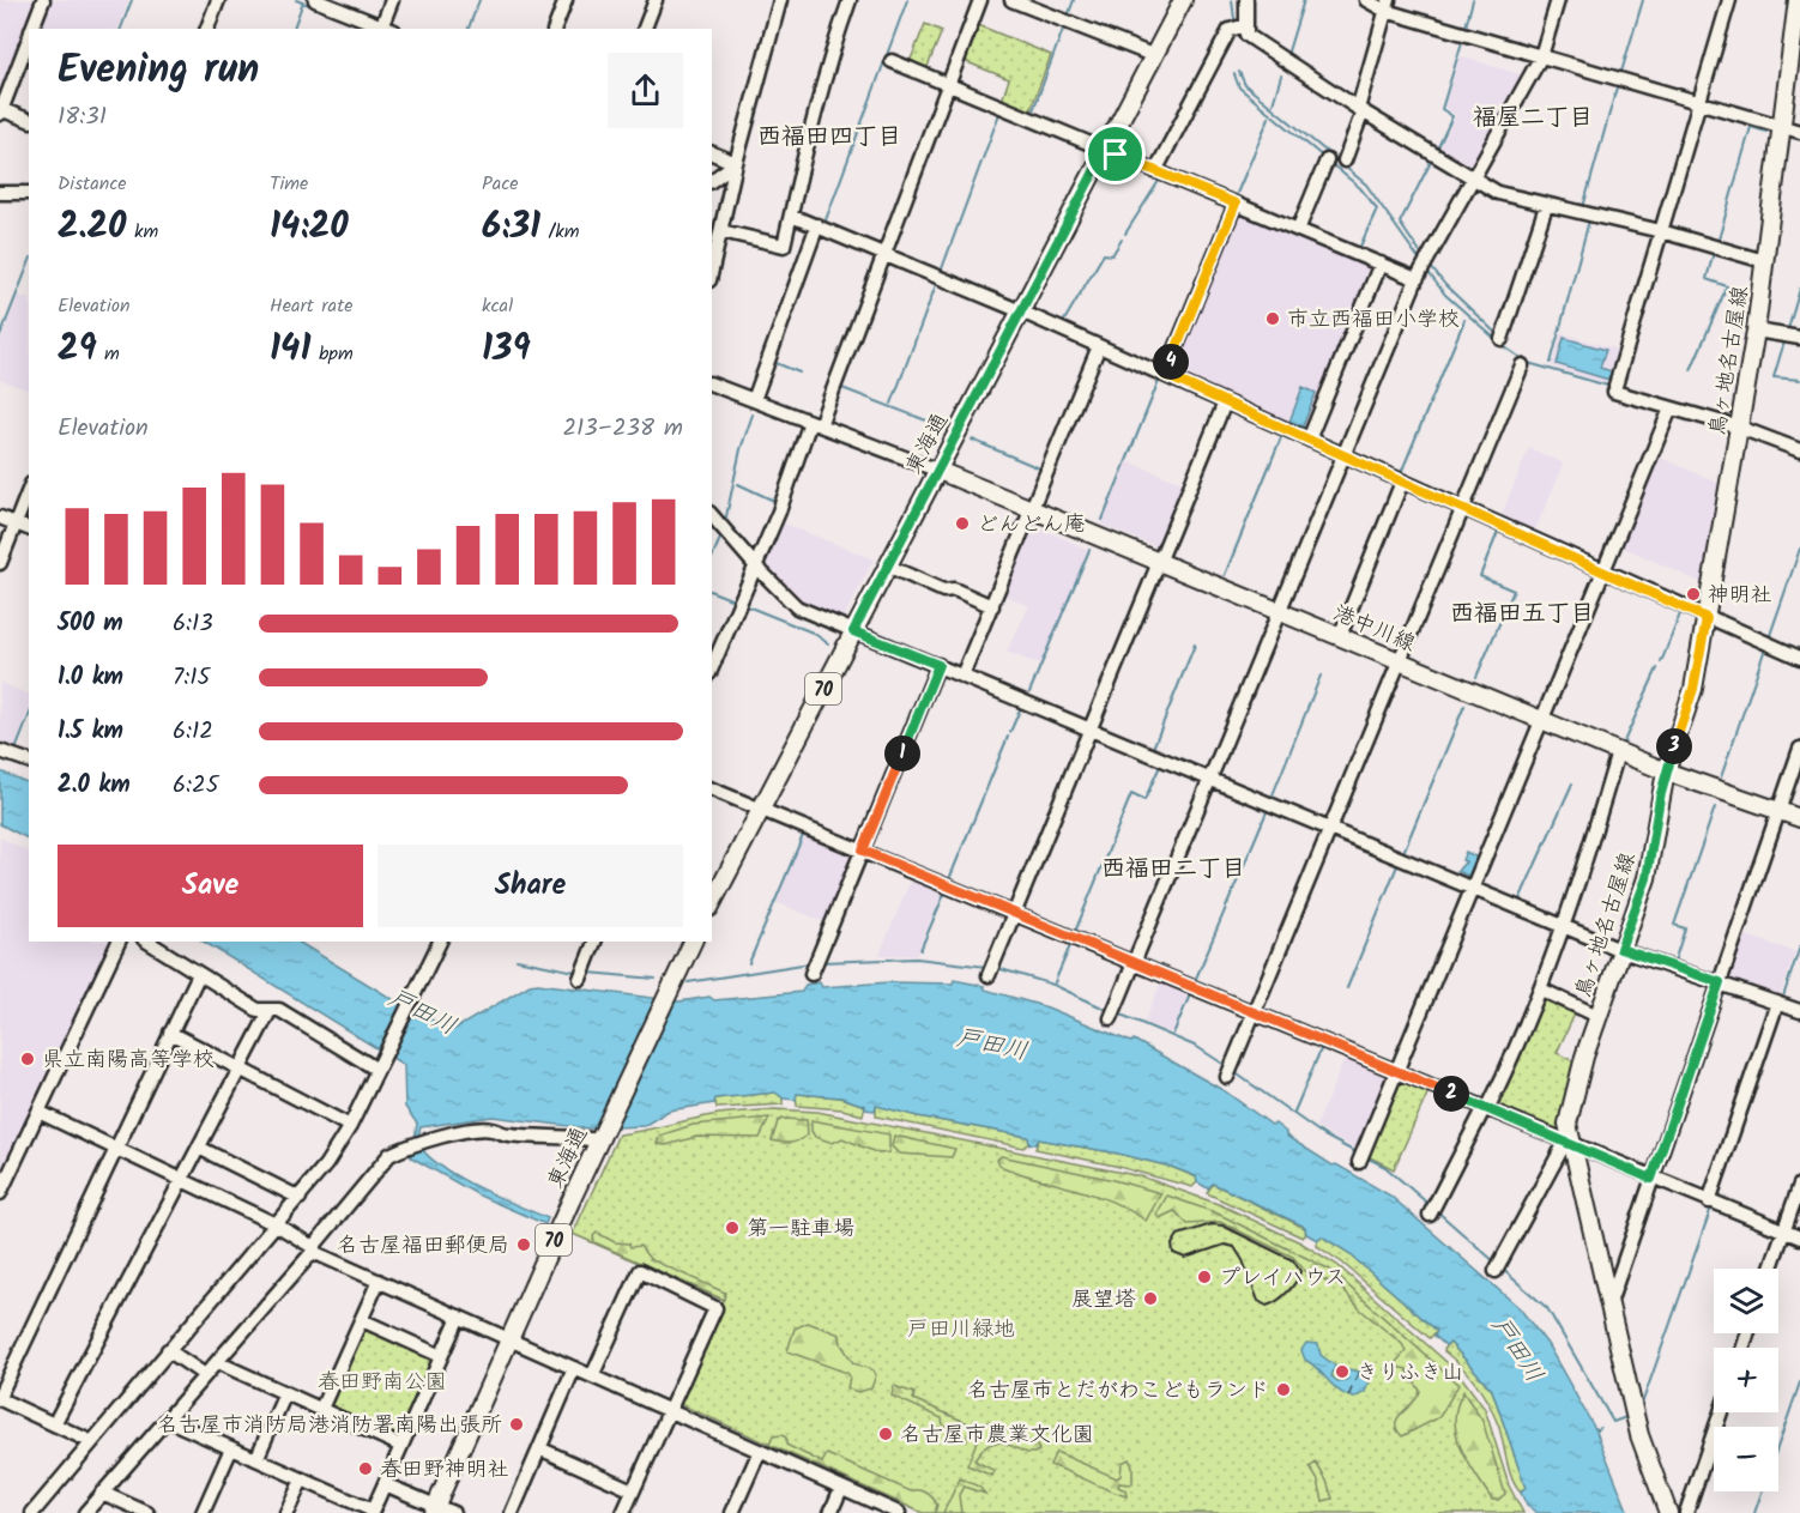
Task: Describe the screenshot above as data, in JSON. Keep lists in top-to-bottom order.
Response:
{
  "streets": {
    "main road": [
      "鳥ヶ地名古屋線",
      "東海通",
      "港中川線",
      "70"
    ]
  },
  "crossings": [
    ["鳥ヶ地名古屋線", "港中川線"],
    ["東海通", "港中川線"]
  ],
  "districts": [
    "福屋二丁目",
    "西福田四丁目",
    "西福田五丁目",
    "西福田二丁目"
  ],
  "water": ["戸田川"],
  "parks": ["戸田川緑地", "春田野南公園"],
  "places": [
    "市立西福田小学校",
    "どんどん庵",
    "神明社",
    "県立南陽高等学校",
    "第一駐車場",
    "名古屋福田郵便局",
    "プレイハウス",
    "展望塔",
    "きりふき山",
    "名古屋市とだがわこどもランド",
    "名古屋市消防局港消防署南陽出張所",
    "名古屋市農業文化園",
    "春田野神明社"
  ],
  "page": {
    "heading": ["Evening run", "18:31"],
    "stats": [
      ["Distance", "2.20 km"],
      ["Time", "14:20"],
      ["Pace", "6:31 /km"],
      ["Elevation", "29 m"],
      ["Heart rate", "141 bpm"],
      ["kcal", "139"]
    ],
    "pins": [
      "4",
      "3",
      "1",
      "2"
    ],
    "chart": ["Elevation", "213–238 m"],
    "list": [
      {
        "name": "500 m",
        "note": "6:13"
      },
      {
        "name": "1.0 km",
        "note": "7:15"
      },
      {
        "name": "1.5 km",
        "note": "6:12"
      },
      {
        "name": "2.0 km",
        "note": "6:25"
      }
    ],
    "buttons": ["Save", "Share"],
    "map_buttons": ["+", "−"]
  }
}
